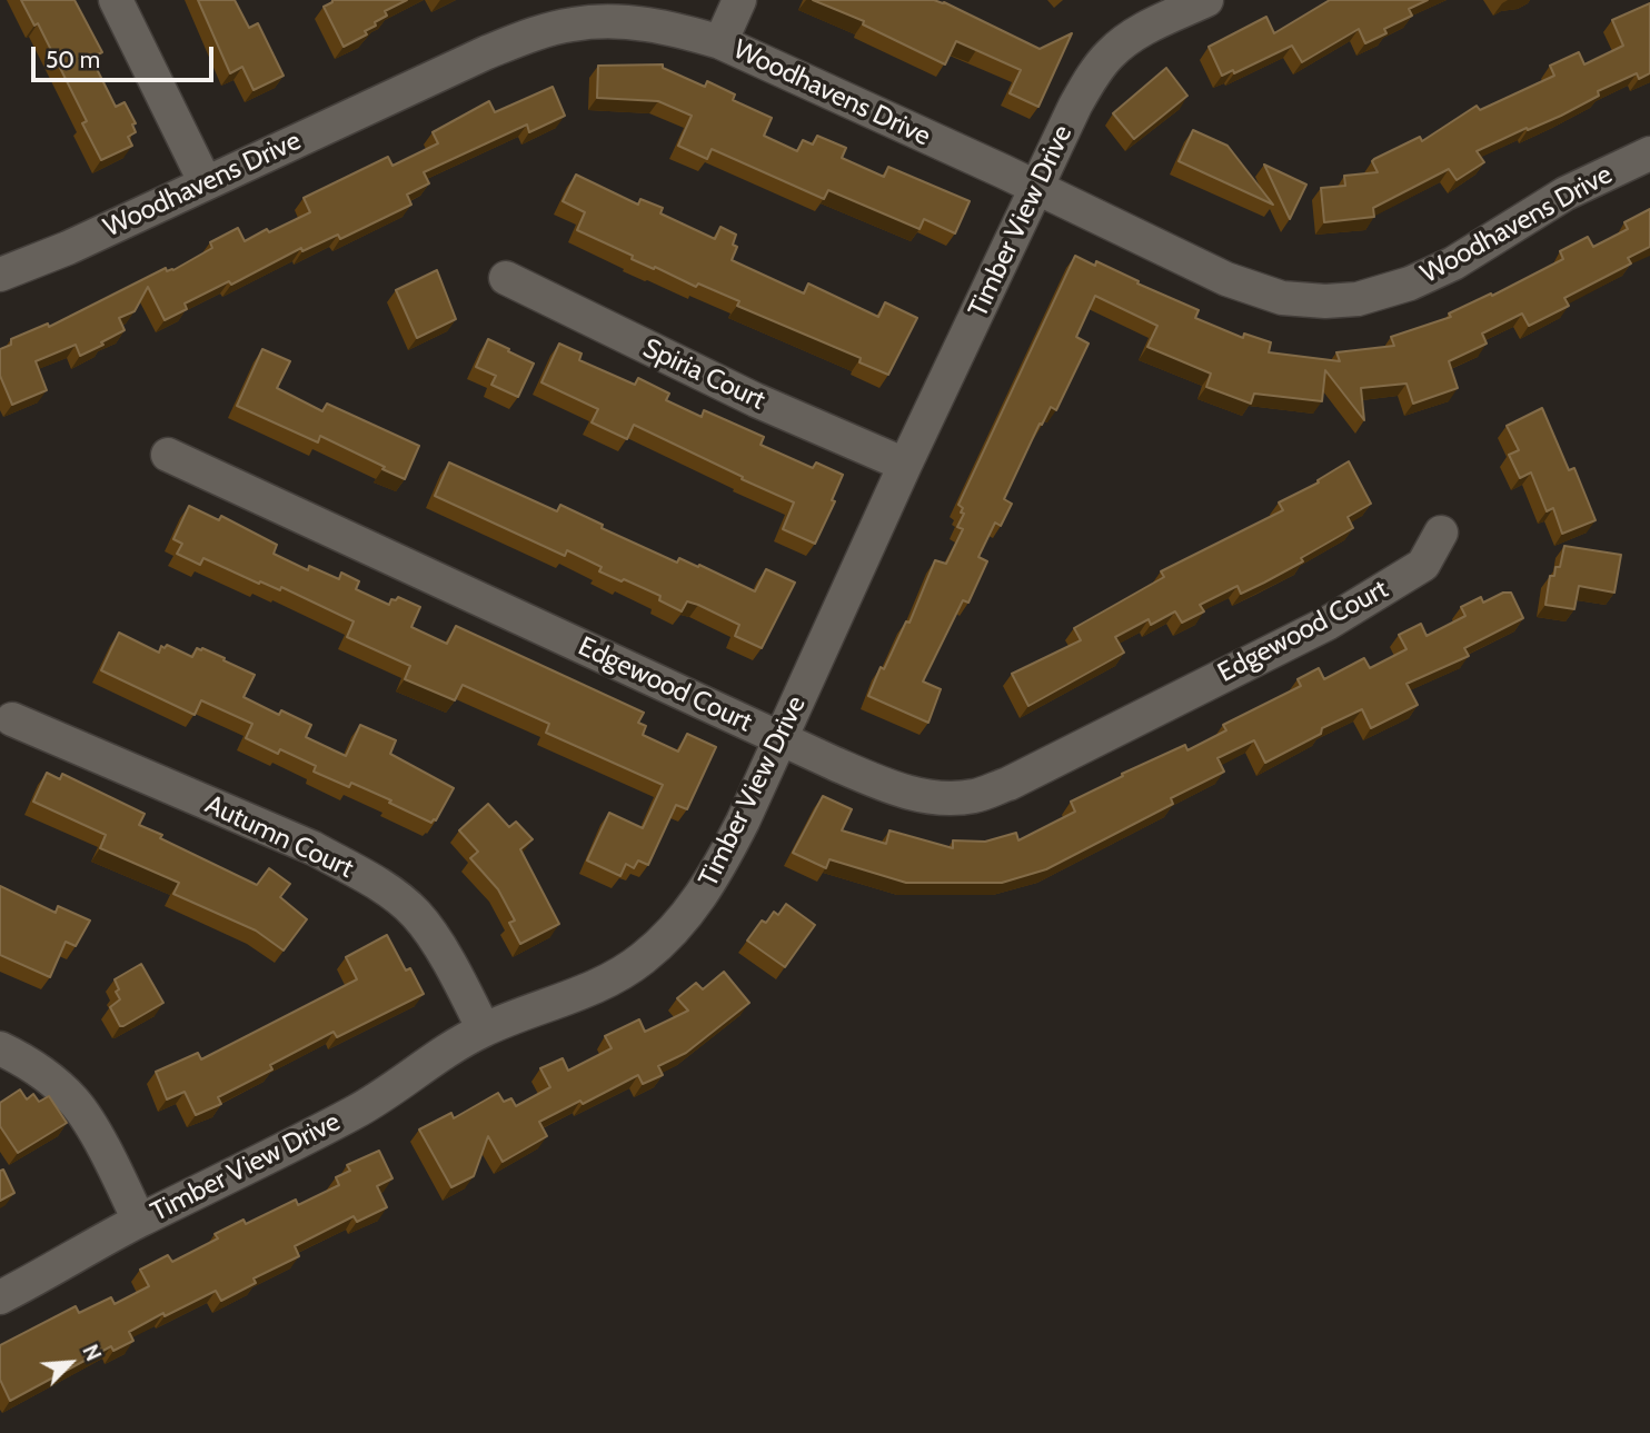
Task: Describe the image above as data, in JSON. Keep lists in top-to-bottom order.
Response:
{
  "streets": {
    "street": [
      "Woodhavens Drive",
      "Timber View Drive",
      "Spiria Court",
      "Edgewood Court",
      "Autumn Court"
    ]
  },
  "crossings": [
    ["Woodhavens Drive", "Timber View Drive"],
    ["Timber View Drive", "Spiria Court"],
    ["Timber View Drive", "Edgewood Court"],
    ["Timber View Drive", "Autumn Court"]
  ],
  "scale_bar": "50 m",
  "north": "top right"
}
